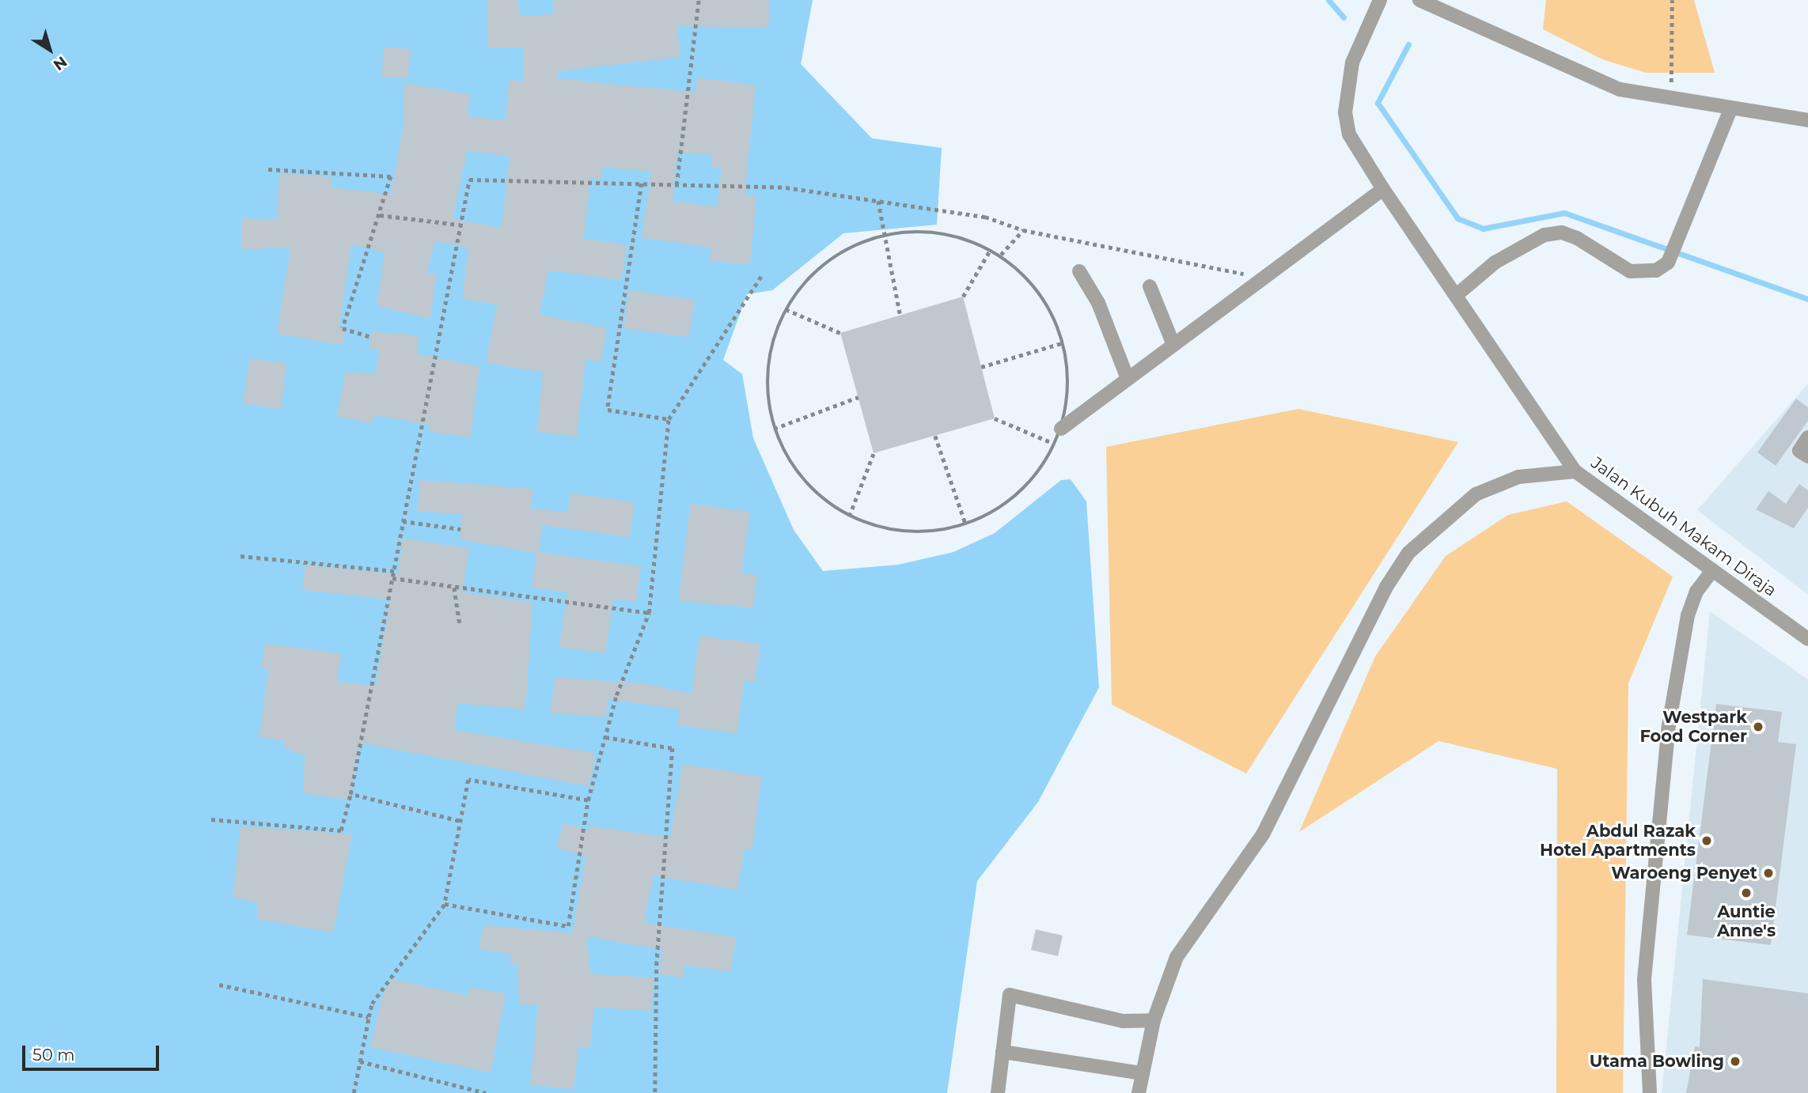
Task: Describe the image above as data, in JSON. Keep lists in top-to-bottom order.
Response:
{
  "streets": {
    "street": ["Jalan Kubuh Makam Diraja"]
  },
  "places": [
    "Westpark Food Corner",
    "Abdul Razak Hotel Apartments",
    "Waroeng Penyet",
    "Auntie Anne's",
    "Utama Bowling"
  ],
  "scale_bar": "50 m",
  "north": "bottom right"
}
